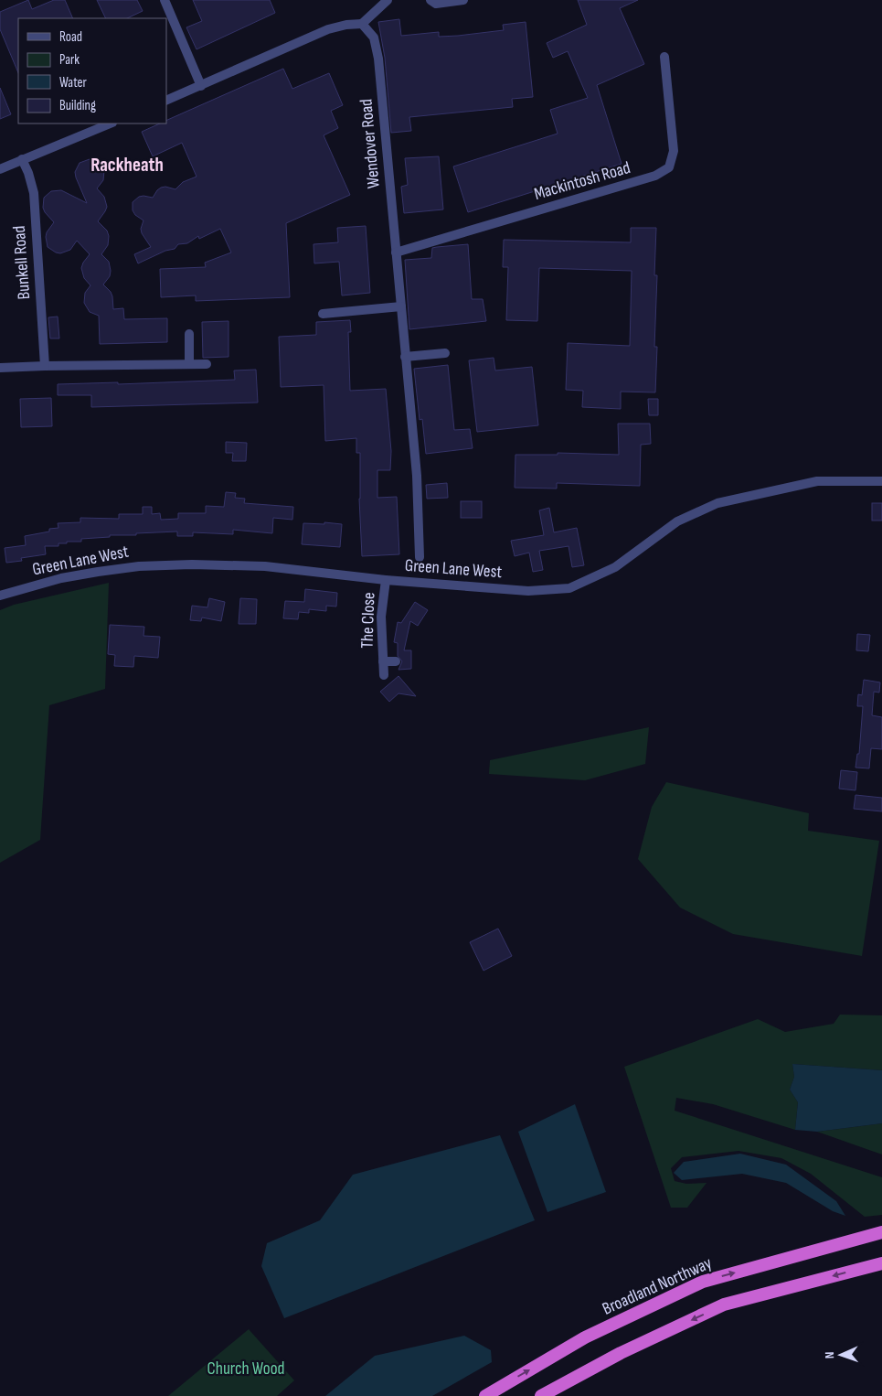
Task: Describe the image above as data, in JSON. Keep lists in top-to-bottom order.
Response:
{
  "streets": {
    "highway": ["Broadland Northway"],
    "street": [
      "Wendover Road",
      "Mackintosh Road",
      "Bunkell Road",
      "Green Lane West",
      "The Close"
    ]
  },
  "crossings": [
    ["Wendover Road", "Mackintosh Road"],
    ["Green Lane West", "The Close"]
  ],
  "districts": ["Rackheath"],
  "parks": ["Church Wood"],
  "legend": [
    "Road",
    "Park",
    "Water",
    "Building"
  ],
  "north": "left"
}
